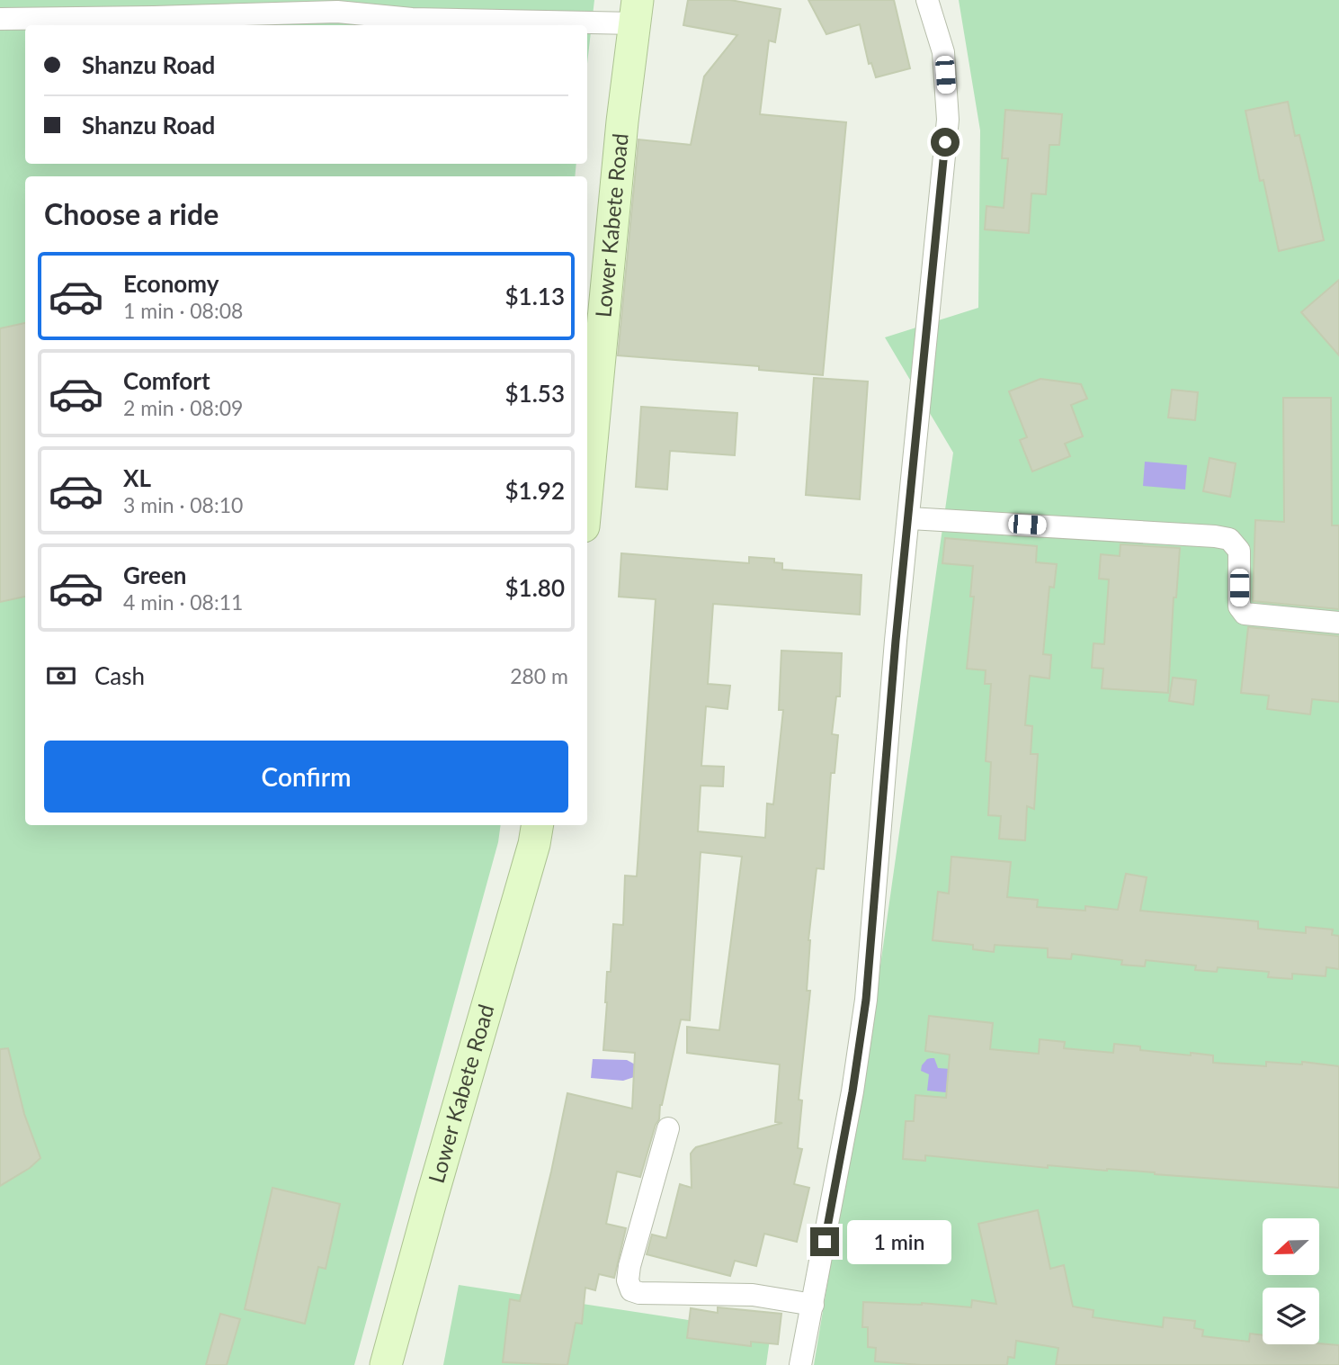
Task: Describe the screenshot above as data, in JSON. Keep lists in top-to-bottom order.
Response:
{
  "streets": {
    "main road": ["Lower Kabete Road"]
  },
  "north": "left",
  "page": {
    "banner": ["Shanzu Road", "Shanzu Road"],
    "heading": "Choose a ride",
    "list": [
      {
        "name": "Economy",
        "note": "1 min · 08:08",
        "value": "$1.13"
      },
      {
        "name": "Comfort",
        "note": "2 min · 08:09",
        "value": "$1.53"
      },
      {
        "name": "XL",
        "note": "3 min · 08:10",
        "value": "$1.92"
      },
      {
        "name": "Green",
        "note": "4 min · 08:11",
        "value": "$1.80"
      }
    ],
    "pay": ["Cash", "280 m"],
    "buttons": "Confirm",
    "bubble": "1 min"
  }
}
